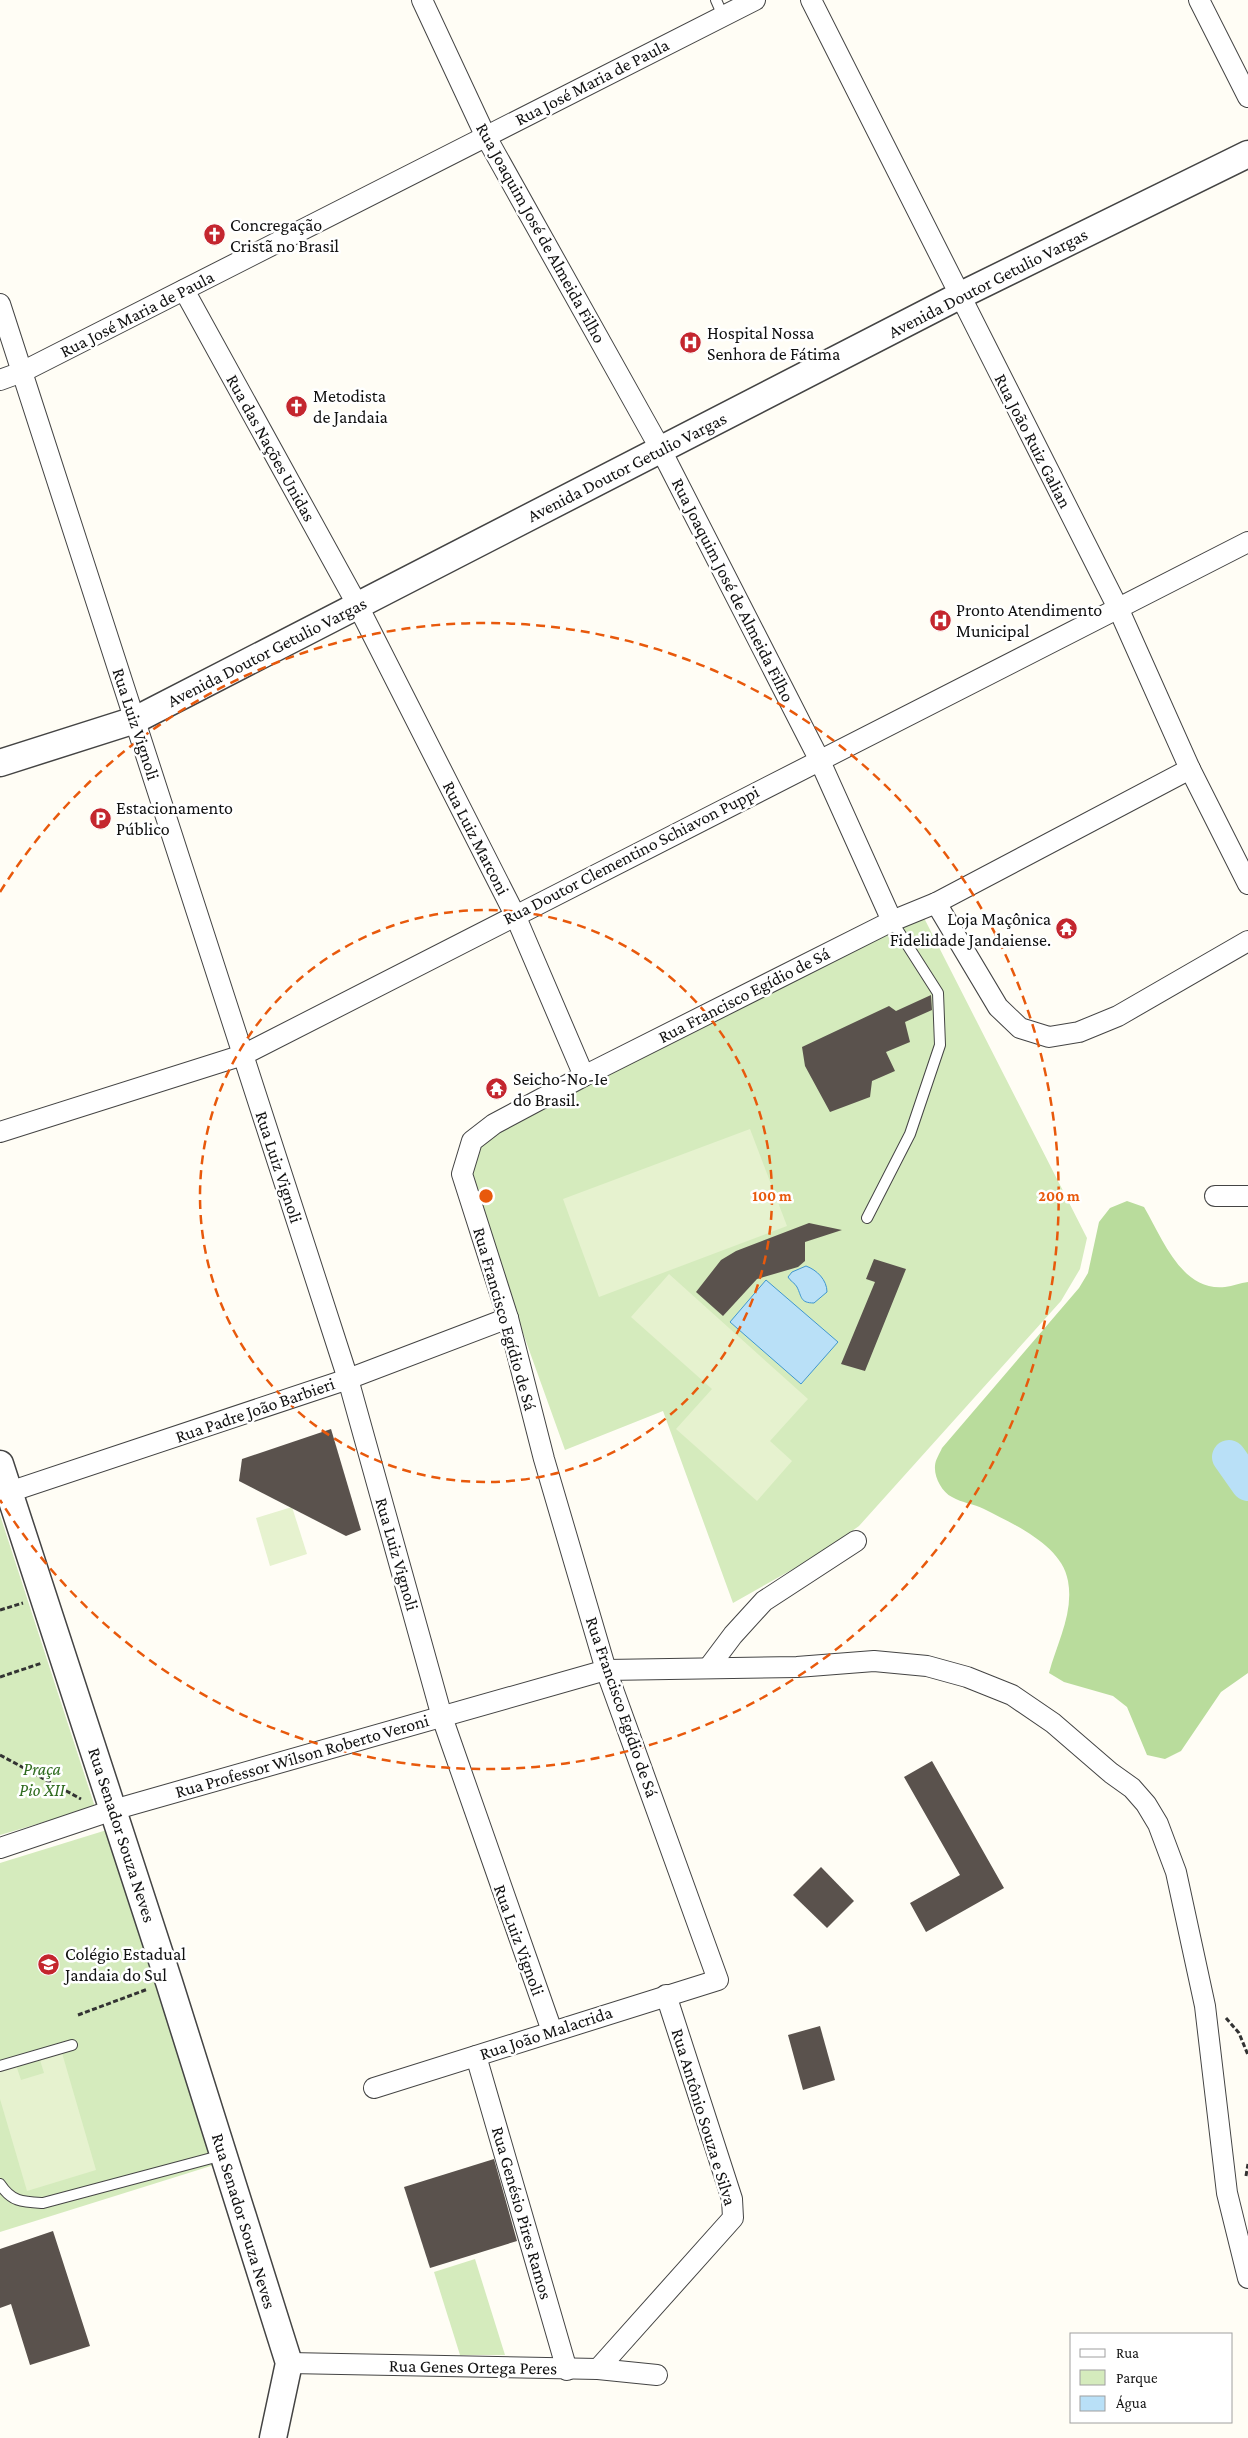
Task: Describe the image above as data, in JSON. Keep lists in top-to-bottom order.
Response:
{
  "streets": {
    "street": [
      "Rua José Maria de Paula",
      "Rua Joaquim José de Almeida Filho",
      "Avenida Doutor Getulio Vargas",
      "Rua João Ruiz Galian",
      "Rua das Nações Unidas",
      "Rua Luiz Vignoli",
      "Rua Luiz Marconi",
      "Rua Doutor Clementino Schiavon Puppi",
      "Rua Francisco Egídio de Sá",
      "Rua Padre João Barbieri",
      "Rua Professor Wilson Roberto Veroni",
      "Rua Senador Souza Neves",
      "Rua João Malacrida",
      "Rua Antônio Souza e Silva",
      "Rua Genésio Pires Ramos",
      "Rua Genes Ortega Peres"
    ]
  },
  "crossings": [
    ["Rua José Maria de Paula", "Rua Joaquim José de Almeida Filho"],
    ["Rua José Maria de Paula", "Rua das Nações Unidas"],
    ["Rua José Maria de Paula", "Rua Luiz Vignoli"],
    ["Rua Joaquim José de Almeida Filho", "Avenida Doutor Getulio Vargas"],
    ["Rua Joaquim José de Almeida Filho", "Rua Doutor Clementino Schiavon Puppi"],
    ["Rua Joaquim José de Almeida Filho", "Rua Francisco Egídio de Sá"],
    ["Avenida Doutor Getulio Vargas", "Rua João Ruiz Galian"],
    ["Avenida Doutor Getulio Vargas", "Rua das Nações Unidas"],
    ["Avenida Doutor Getulio Vargas", "Rua Luiz Vignoli"],
    ["Avenida Doutor Getulio Vargas", "Rua Luiz Marconi"],
    ["Rua João Ruiz Galian", "Rua Doutor Clementino Schiavon Puppi"],
    ["Rua João Ruiz Galian", "Rua Francisco Egídio de Sá"],
    ["Rua das Nações Unidas", "Rua Luiz Marconi"],
    ["Rua Luiz Vignoli", "Rua Doutor Clementino Schiavon Puppi"],
    ["Rua Luiz Vignoli", "Rua Padre João Barbieri"],
    ["Rua Luiz Vignoli", "Rua Professor Wilson Roberto Veroni"],
    ["Rua Luiz Vignoli", "Rua João Malacrida"],
    ["Rua Luiz Marconi", "Rua Doutor Clementino Schiavon Puppi"],
    ["Rua Luiz Marconi", "Rua Francisco Egídio de Sá"],
    ["Rua Francisco Egídio de Sá", "Rua Padre João Barbieri"],
    ["Rua Francisco Egídio de Sá", "Rua Professor Wilson Roberto Veroni"],
    ["Rua Francisco Egídio de Sá", "Rua João Malacrida"],
    ["Rua Padre João Barbieri", "Rua Senador Souza Neves"],
    ["Rua Professor Wilson Roberto Veroni", "Rua Senador Souza Neves"],
    ["Rua Senador Souza Neves", "Rua Genes Ortega Peres"],
    ["Rua João Malacrida", "Rua Antônio Souza e Silva"],
    ["Rua João Malacrida", "Rua Genésio Pires Ramos"],
    ["Rua Antônio Souza e Silva", "Rua Genes Ortega Peres"],
    ["Rua Genésio Pires Ramos", "Rua Genes Ortega Peres"]
  ],
  "parks": ["Praça Pio XII"],
  "places": {
    "church": ["Concregação Cristã no Brasil", "Metodista de Jandaia"],
    "hospital": ["Hospital Nossa Senhora de Fátima", "Pronto Atendimento Municipal"],
    "parking": ["Estacionamento Público"],
    "temple": ["Loja Maçônica Fidelidade Jandaiense.", "Seicho-No-Ie do Brasil."],
    "school or university": ["Colégio Estadual Jandaia do Sul"]
  },
  "legend": ["Rua", "Parque", "Água"],
  "rings": ["100 m", "200 m"]
}
